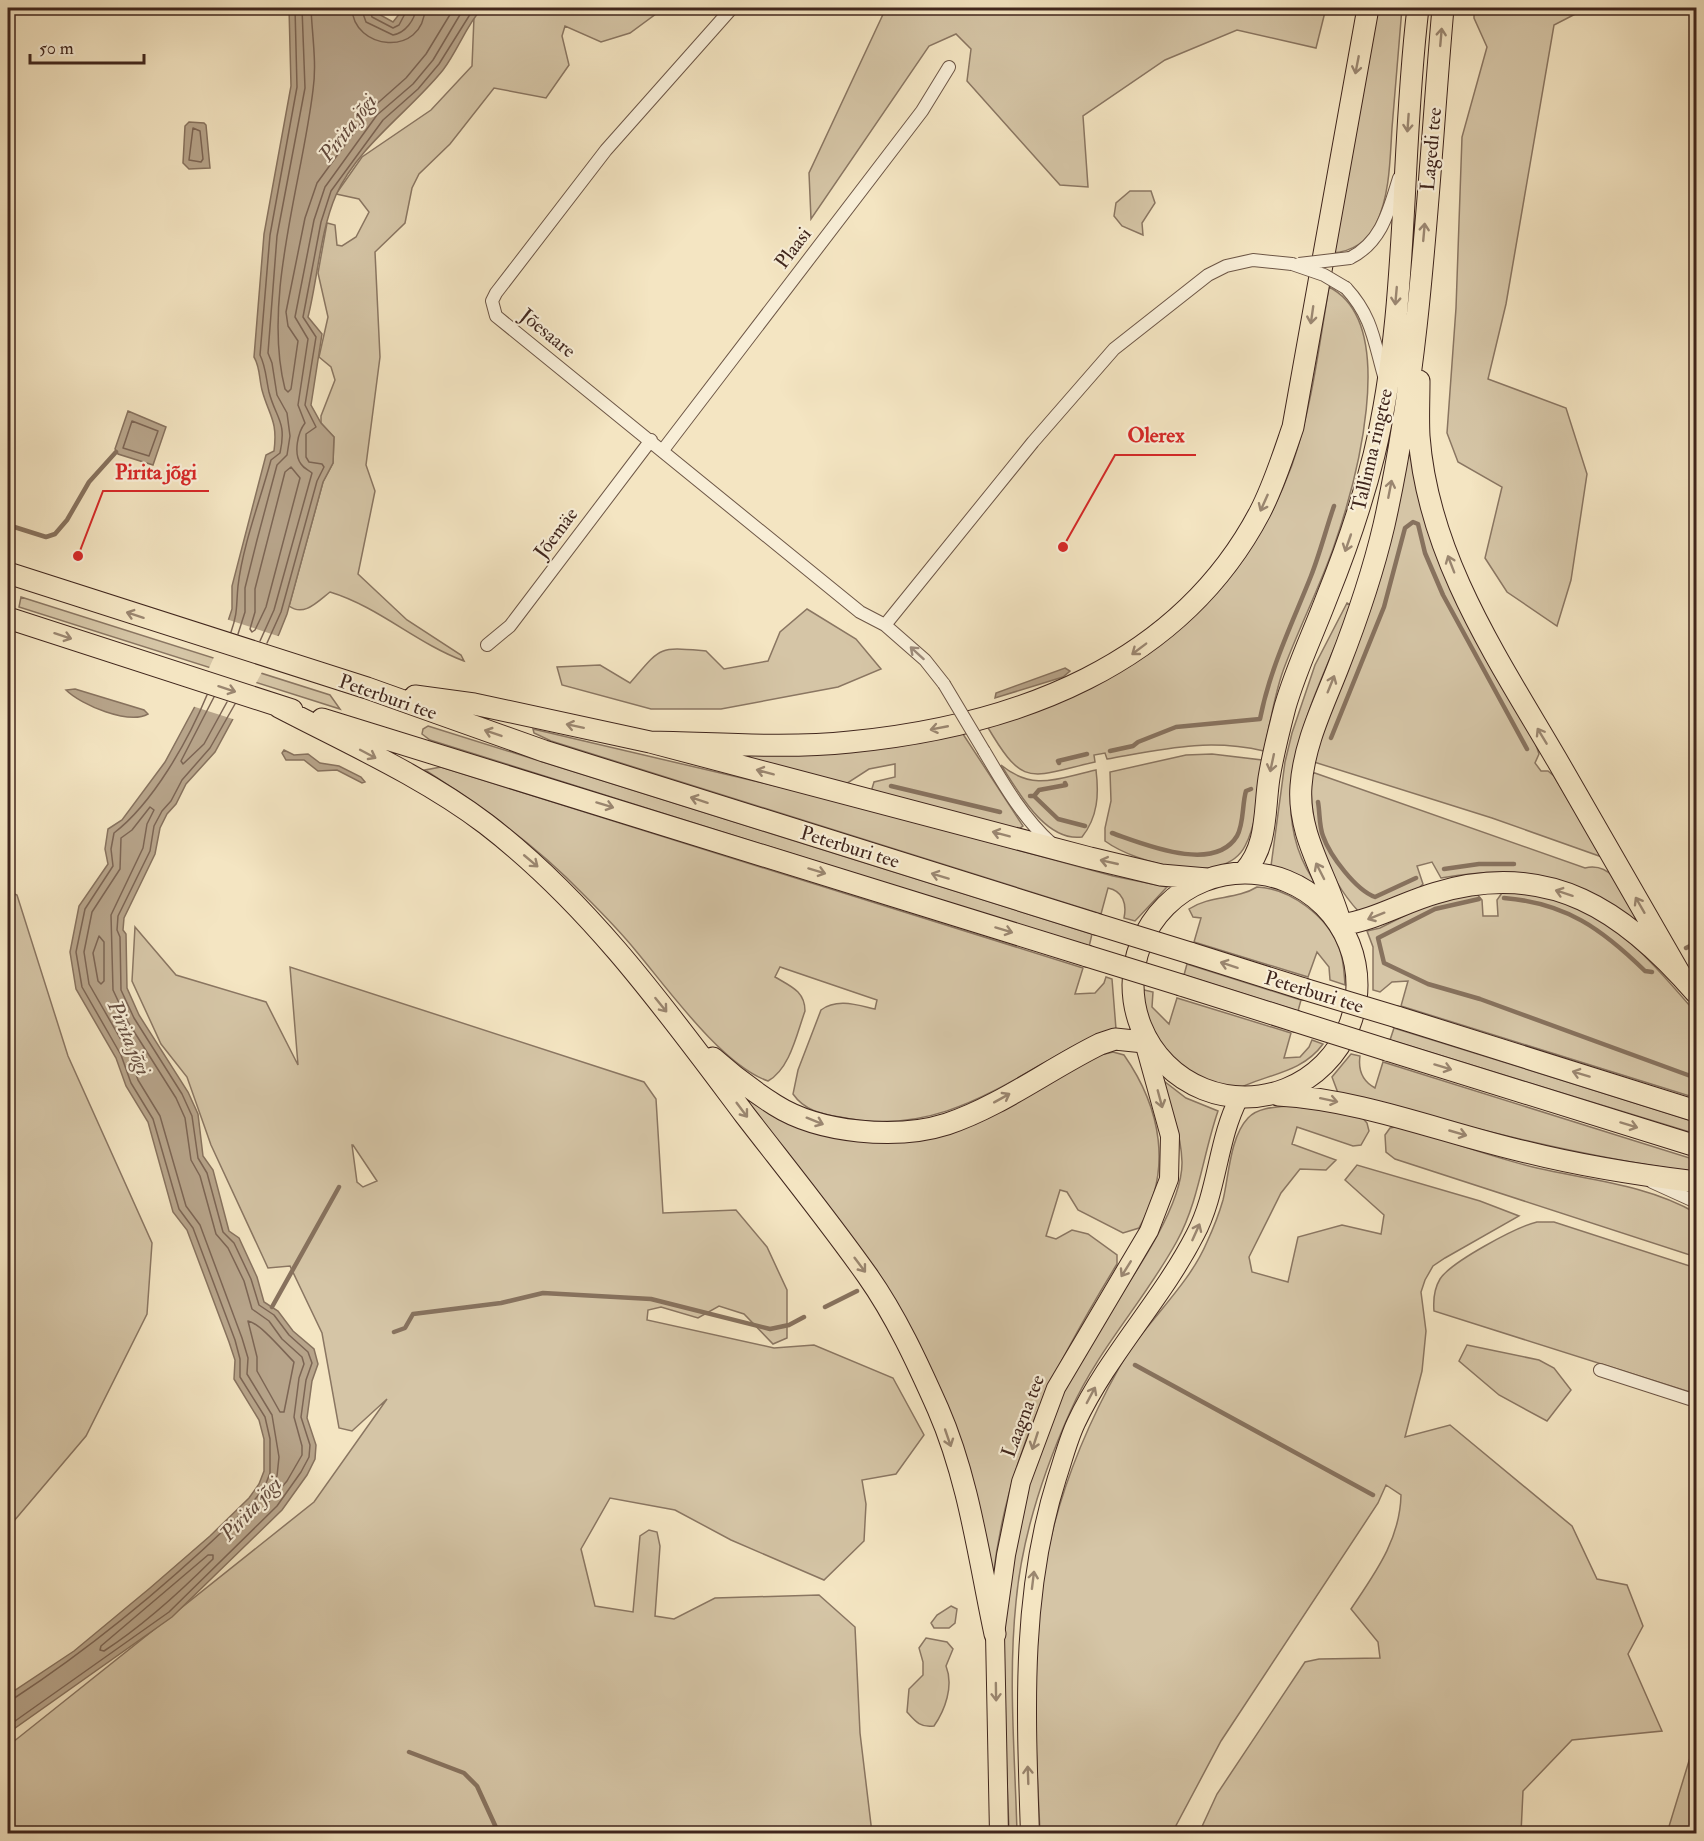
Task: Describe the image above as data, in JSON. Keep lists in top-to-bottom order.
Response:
{
  "streets": {
    "highway": ["Lagedi tee", "Tallinna ringtee", "Peterburi tee"],
    "main road": ["Laagna tee"],
    "street": ["Plaasi", "Jõesaare", "Jõemäe"]
  },
  "crossings": [
    ["Lagedi tee", "Tallinna ringtee"],
    ["Plaasi", "Jõesaare"],
    ["Jõesaare", "Jõemäe"]
  ],
  "one_way": ["Lagedi tee"],
  "water": ["Pirita jõgi"],
  "places": ["Olerex", "Pirita jõgi"],
  "scale_bar": "50 m"
}
